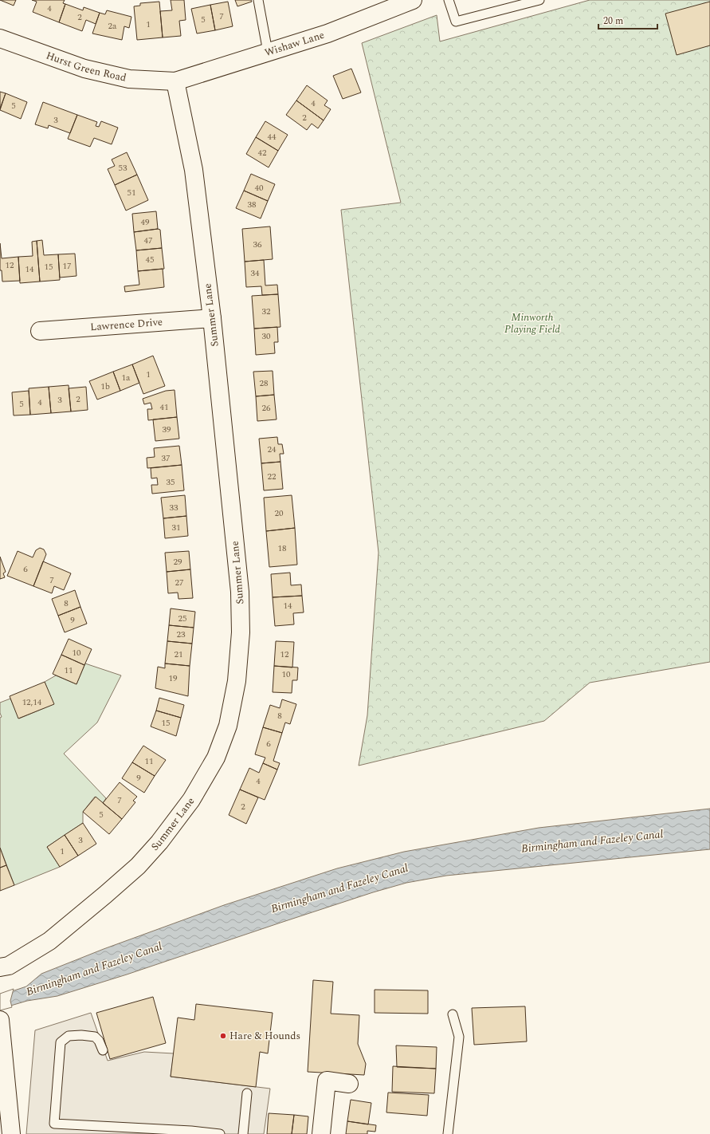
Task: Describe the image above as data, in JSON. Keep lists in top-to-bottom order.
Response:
{
  "streets": {
    "street": [
      "Wishaw Lane",
      "Hurst Green Road",
      "Summer Lane",
      "Lawrence Drive"
    ]
  },
  "crossings": [
    ["Wishaw Lane", "Hurst Green Road"],
    ["Wishaw Lane", "Summer Lane"],
    ["Hurst Green Road", "Summer Lane"],
    ["Summer Lane", "Lawrence Drive"]
  ],
  "water": ["Birmingham and Fazeley Canal"],
  "parks": ["Minworth Playing Field"],
  "places": ["Hare & Hounds"],
  "house_numbers": [
    "4",
    "7",
    "2",
    "5",
    "1",
    "2a",
    "4",
    "5",
    "2",
    "3",
    "44",
    "42",
    "53",
    "40",
    "51",
    "38",
    "49",
    "47",
    "36",
    "45",
    "12",
    "17",
    "15",
    "14",
    "34",
    "32",
    "30",
    "1",
    "1a",
    "28",
    "1b",
    "2",
    "3",
    "4",
    "5",
    "41",
    "26",
    "39",
    "24",
    "37",
    "22",
    "35",
    "33",
    "20",
    "31",
    "18",
    "29",
    "6",
    "7",
    "27",
    "8",
    "14",
    "25",
    "9",
    "23",
    "10",
    "21",
    "12",
    "11",
    "10",
    "19",
    "12,14",
    "8",
    "15",
    "6",
    "11",
    "9",
    "4",
    "7",
    "2",
    "5",
    "3",
    "1"
  ],
  "scale_bar": "20 m"
}
